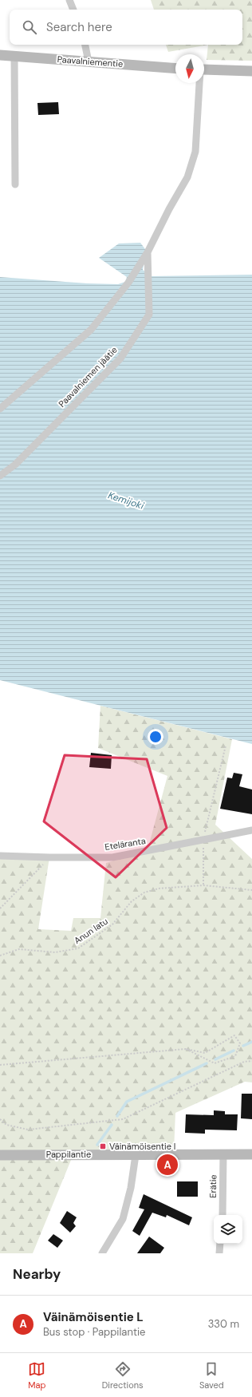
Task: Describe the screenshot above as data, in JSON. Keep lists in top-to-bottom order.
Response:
{
  "streets": {
    "street": [
      "Paavalniementie",
      "Paavalniemen jäätie",
      "Eteläranta",
      "Pappilantie",
      "Erätie"
    ],
    "path": ["Anun latu"]
  },
  "crossings": [
    ["Pappilantie", "Erätie"]
  ],
  "water": ["Kemijoki"],
  "places": {
    "transit": ["Väinämöisentie I"]
  },
  "north": "bottom",
  "page": {
    "search": "Search here",
    "pins": "A",
    "heading": "Nearby",
    "list": [
      {
        "mark": "A",
        "name": "Väinämöisentie L",
        "note": "Bus stop · Pappilantie",
        "value": "330 m"
      }
    ],
    "nav": ["Map", "Directions", "Saved"]
  }
}
